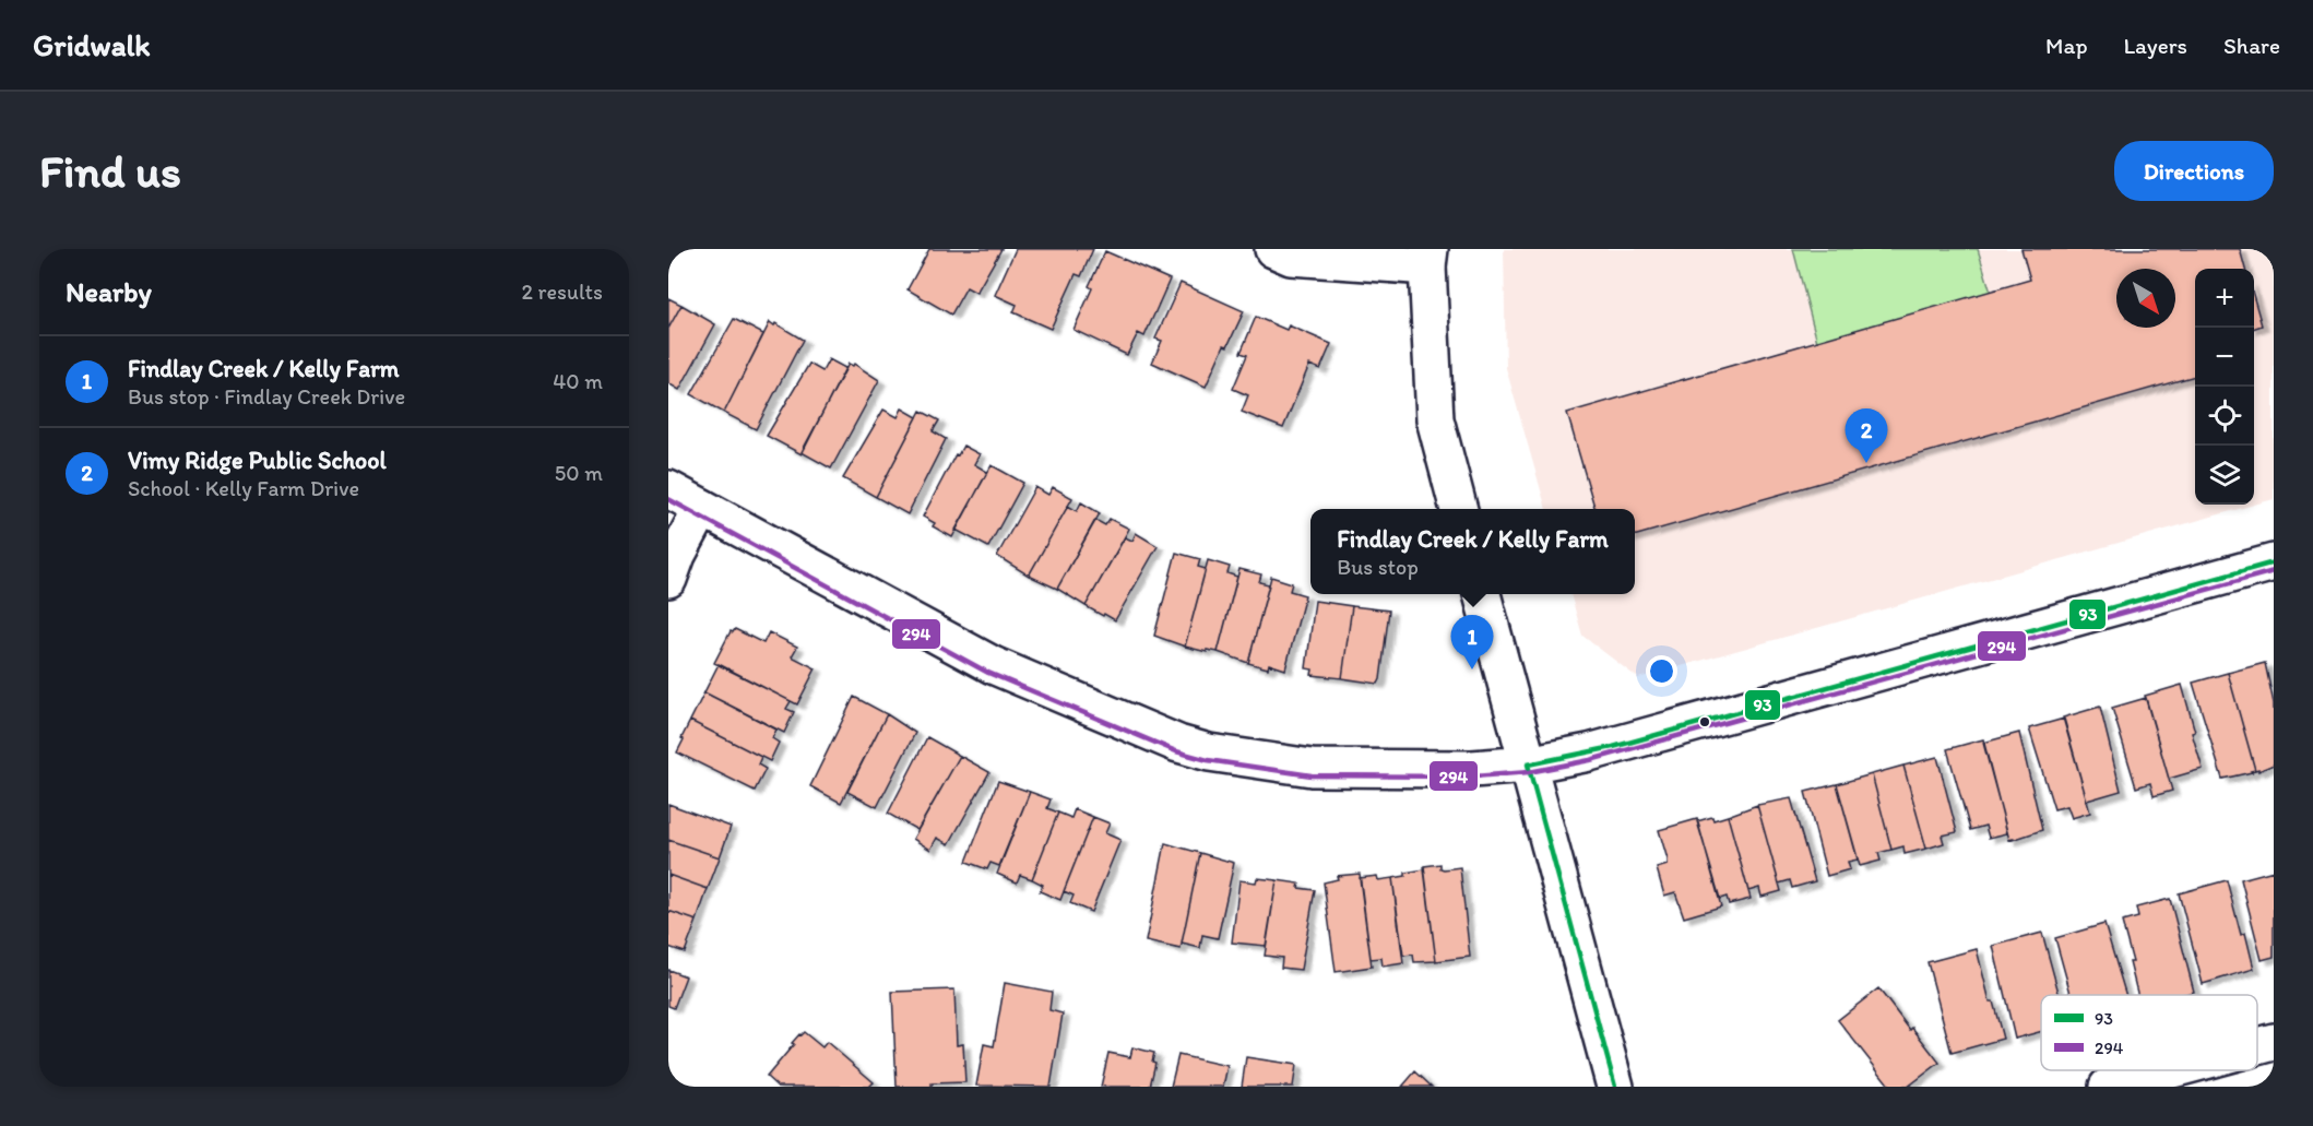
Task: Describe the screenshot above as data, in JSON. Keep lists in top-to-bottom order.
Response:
{
  "lines": ["transit line 294", "transit line 93"],
  "legend": ["93", "294"],
  "north": "bottom right",
  "page": {
    "header": "Gridwalk",
    "nav": ["Map", "Layers", "Share"],
    "buttons": "Directions",
    "title": "Find us",
    "heading": ["Nearby", "2 results"],
    "map_buttons": ["+", "−"],
    "list": [
      {
        "mark": "1",
        "name": "Findlay Creek / Kelly Farm",
        "note": "Bus stop · Findlay Creek Drive",
        "value": "40 m"
      },
      {
        "mark": "2",
        "name": "Vimy Ridge Public School",
        "note": "School · Kelly Farm Drive",
        "value": "50 m"
      }
    ],
    "pins": ["2", "1"],
    "popup": ["Findlay Creek / Kelly Farm", "Bus stop"]
  }
}
